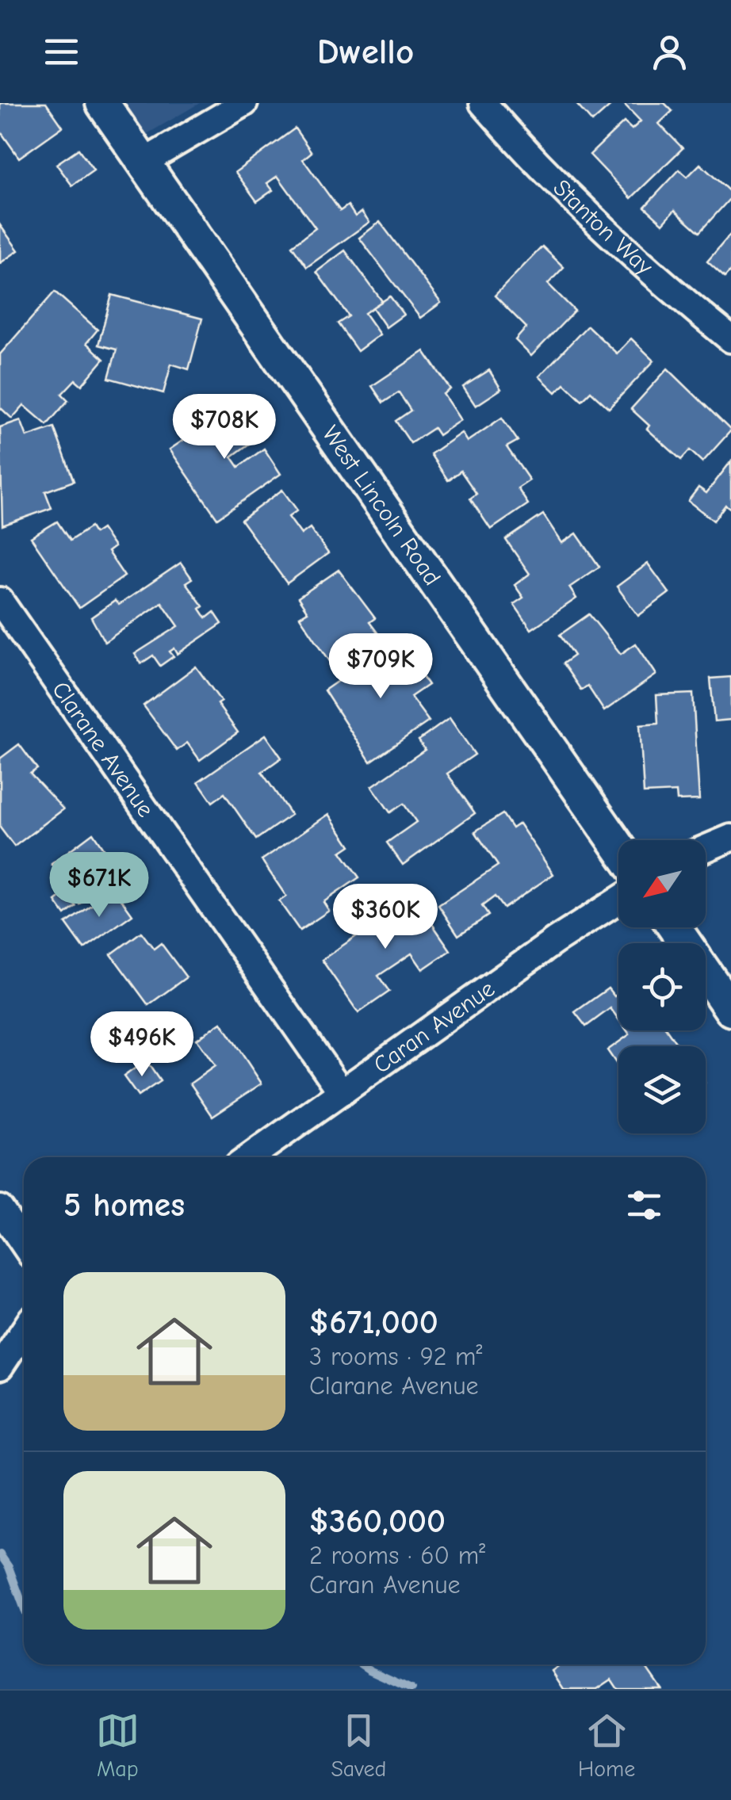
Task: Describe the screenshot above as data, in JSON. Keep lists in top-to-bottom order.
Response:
{
  "streets": {
    "street": [
      "Stanton Way",
      "West Lincoln Road",
      "Clarane Avenue",
      "Caran Avenue"
    ]
  },
  "crossings": [
    ["Clarane Avenue", "Caran Avenue"]
  ],
  "north": "bottom left",
  "page": {
    "header": "Dwello",
    "price": [
      "$708K",
      "$709K",
      "$671K",
      "$360K",
      "$496K"
    ],
    "heading": "5 homes",
    "list": [
      {
        "name": "$671,000",
        "note": "3 rooms · 92 m² · Clarane Avenue"
      },
      {
        "name": "$360,000",
        "note": "2 rooms · 60 m² · Caran Avenue"
      }
    ],
    "tabs": ["Map", "Saved", "Home"]
  }
}
